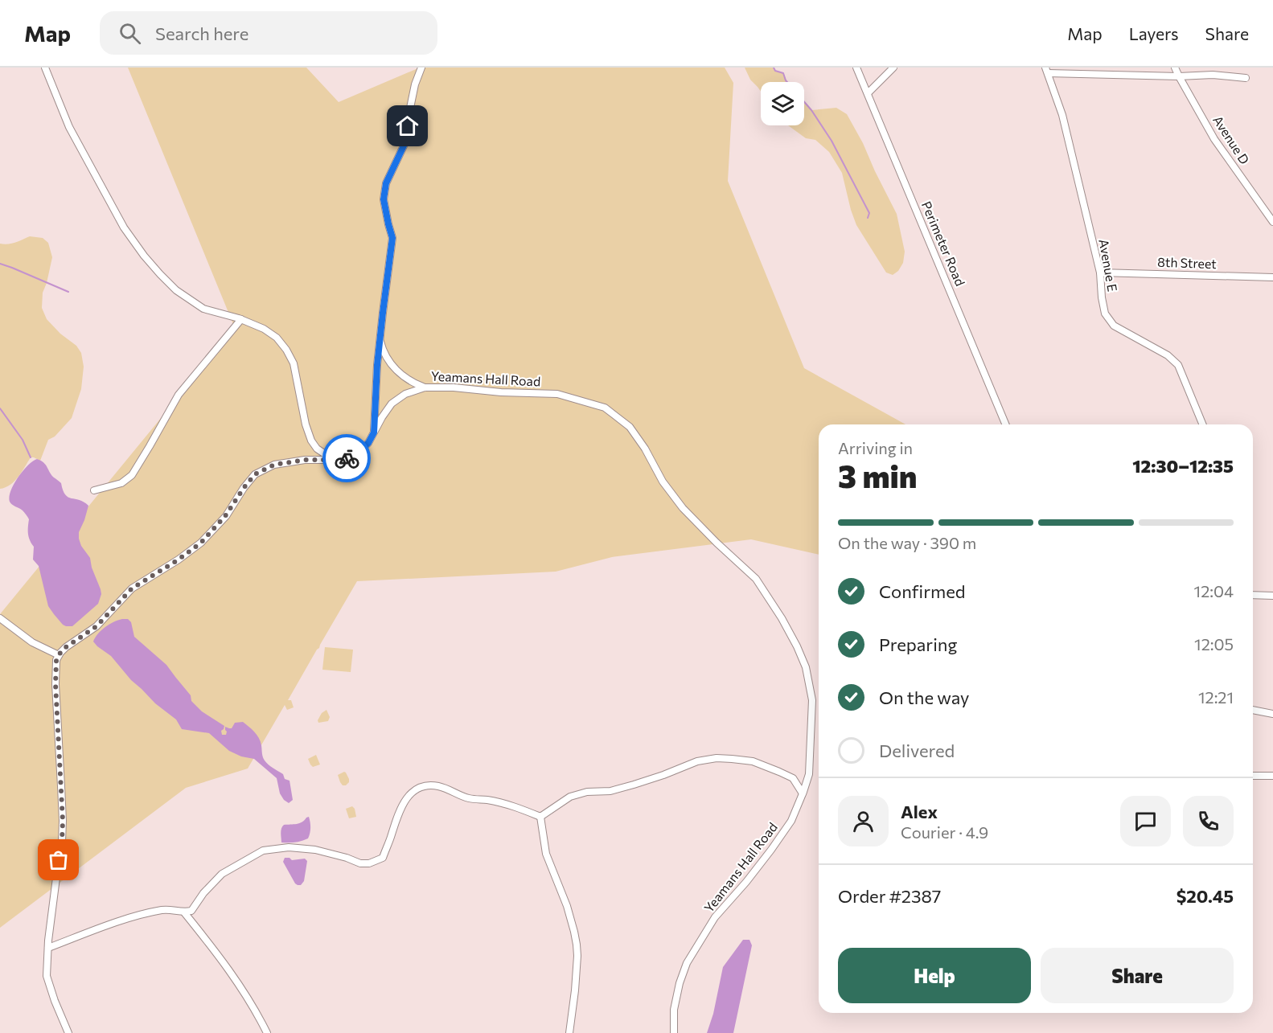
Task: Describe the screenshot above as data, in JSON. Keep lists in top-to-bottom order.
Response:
{
  "streets": {
    "street": [
      "Avenue D",
      "Perimeter Road",
      "8th Street",
      "Avenue E",
      "Yeamans Hall Road"
    ]
  },
  "crossings": [
    ["8th Street", "Avenue E"]
  ],
  "page": {
    "header": "Map",
    "search": "Search here",
    "nav": ["Map", "Layers", "Share"],
    "heading": ["3 min", "Arriving in", "12:30–12:35"],
    "panel": [
      "Alex",
      "Courier · 4.9",
      "Order #2387",
      "$20.45"
    ],
    "bar": "On the way · 390 m",
    "list": [
      ["Confirmed", "12:04"],
      ["Preparing", "12:05"],
      ["On the way", "12:21"],
      "Delivered"
    ],
    "buttons": ["Help", "Share"]
  }
}
